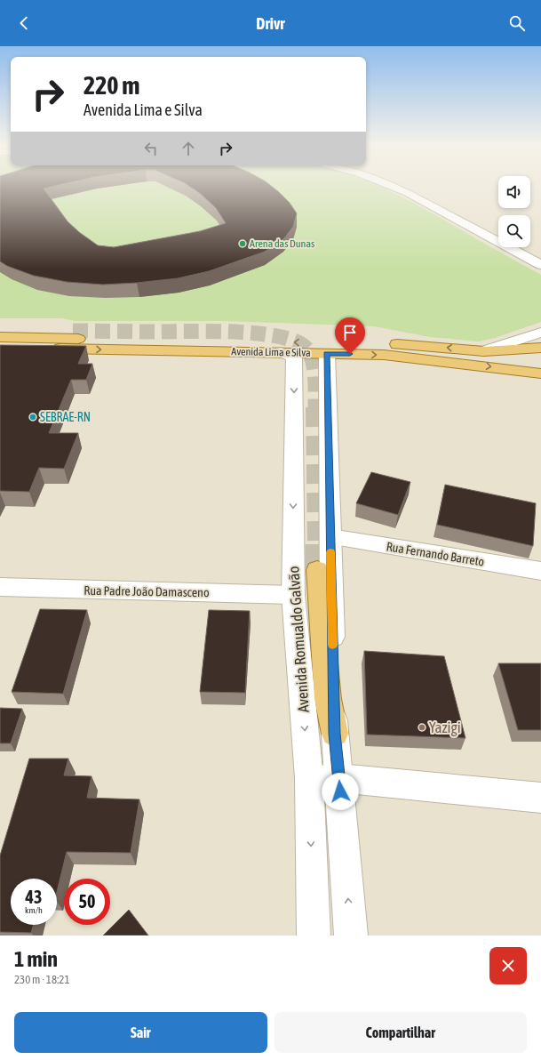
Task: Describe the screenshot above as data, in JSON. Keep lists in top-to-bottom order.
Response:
{
  "streets": {
    "main road": ["Avenida Lima e Silva"],
    "street": ["Rua Fernando Barreto", "Rua Padre João Damasceno", "Avenida Romualdo Galvão"]
  },
  "crossings": [
    ["Avenida Lima e Silva", "Avenida Romualdo Galvão"],
    ["Rua Padre João Damasceno", "Avenida Romualdo Galvão"]
  ],
  "places": ["Arena das Dunas", "SEBRAE-RN", "Yazigi"],
  "page": {
    "header": "Drivr",
    "turn": ["220 m", "Avenida Lima e Silva"],
    "speed": "43 km/h",
    "limit": "50",
    "heading": ["1 min", "230 m · 18:21"],
    "buttons": ["Sair", "Compartilhar"]
  }
}
